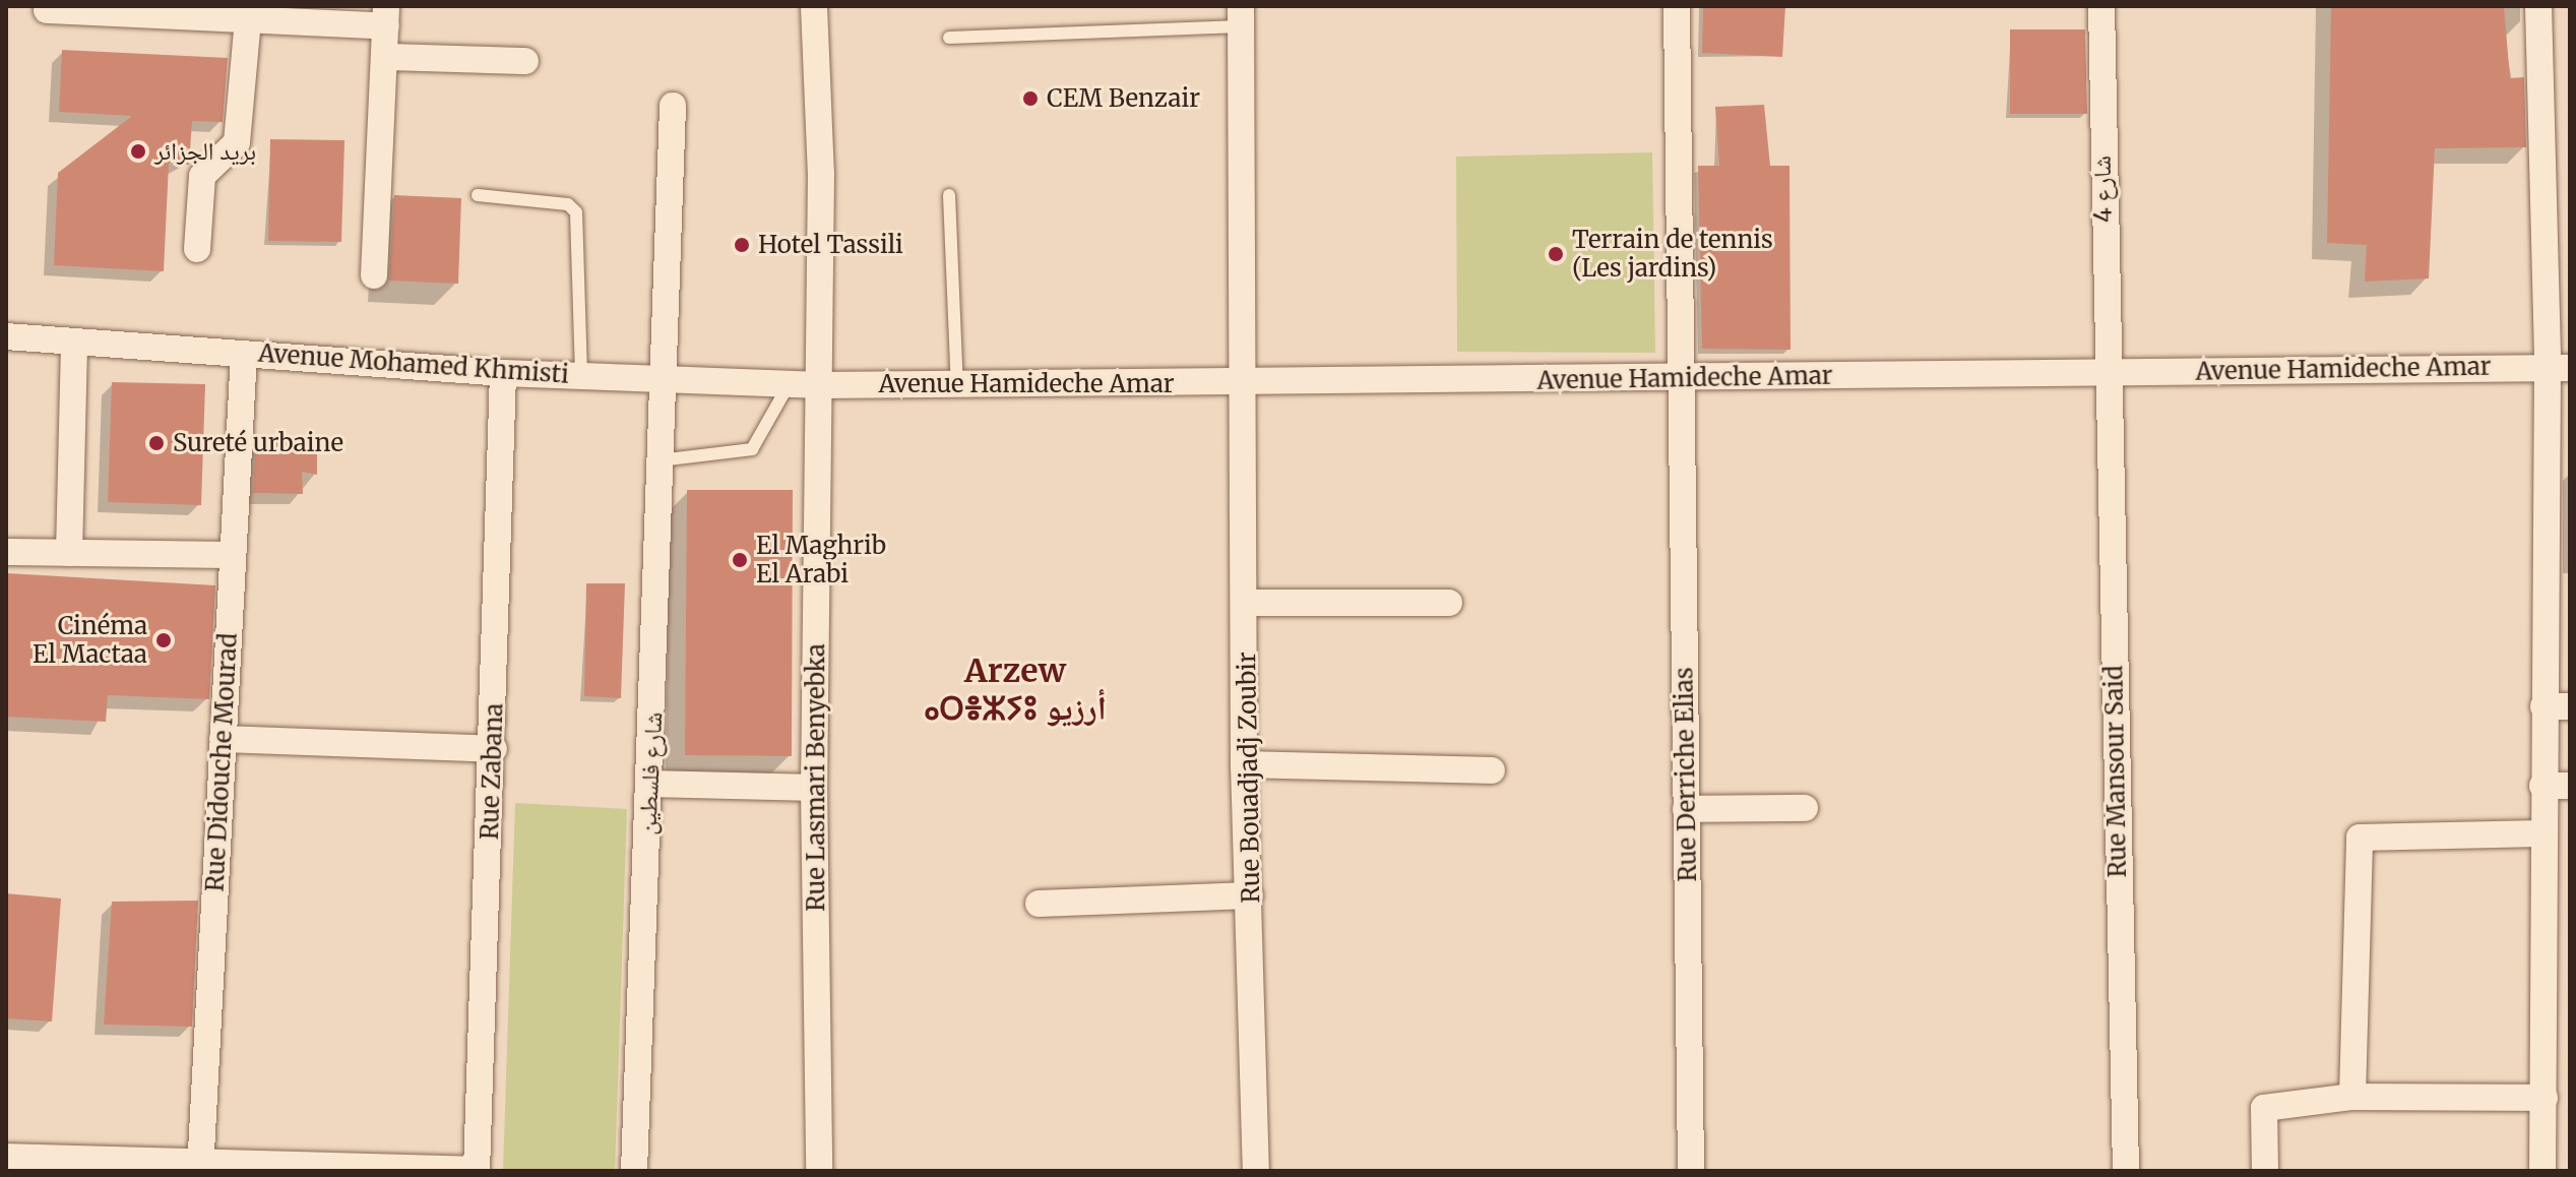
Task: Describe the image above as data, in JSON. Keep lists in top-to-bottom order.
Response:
{
  "streets": {
    "street": [
      "شارع 4",
      "Avenue Mohamed Khmisti",
      "Avenue Hamideche Amar",
      "Rue Didouche Mourad",
      "Rue Zabana",
      "Rue Mansour Said",
      "شارع فلسطين",
      "Rue Derriche Elias",
      "Rue Lasmari Benyebka",
      "Rue Bouadjadj Zoubir"
    ]
  },
  "crossings": [
    ["شارع 4", "Avenue Hamideche Amar"],
    ["شارع 4", "Rue Mansour Said"],
    ["Avenue Mohamed Khmisti", "Avenue Hamideche Amar"],
    ["Avenue Mohamed Khmisti", "Rue Didouche Mourad"],
    ["Avenue Mohamed Khmisti", "Rue Zabana"],
    ["Avenue Mohamed Khmisti", "شارع فلسطين"],
    ["Avenue Mohamed Khmisti", "Rue Lasmari Benyebka"],
    ["Avenue Hamideche Amar", "Rue Mansour Said"],
    ["Avenue Hamideche Amar", "Rue Derriche Elias"],
    ["Avenue Hamideche Amar", "Rue Lasmari Benyebka"],
    ["Avenue Hamideche Amar", "Rue Bouadjadj Zoubir"]
  ],
  "districts": ["Arzew ⴰⵔⴻⵣⵢⵓ أرزيو"],
  "places": [
    "CEM Benzair",
    "بريد الجزائر",
    "Hotel Tassili",
    "Terrain de tennis (Les jardins)",
    "Sureté urbaine",
    "El Maghrib El Arabi",
    "Cinéma El Mactaa"
  ]
}
